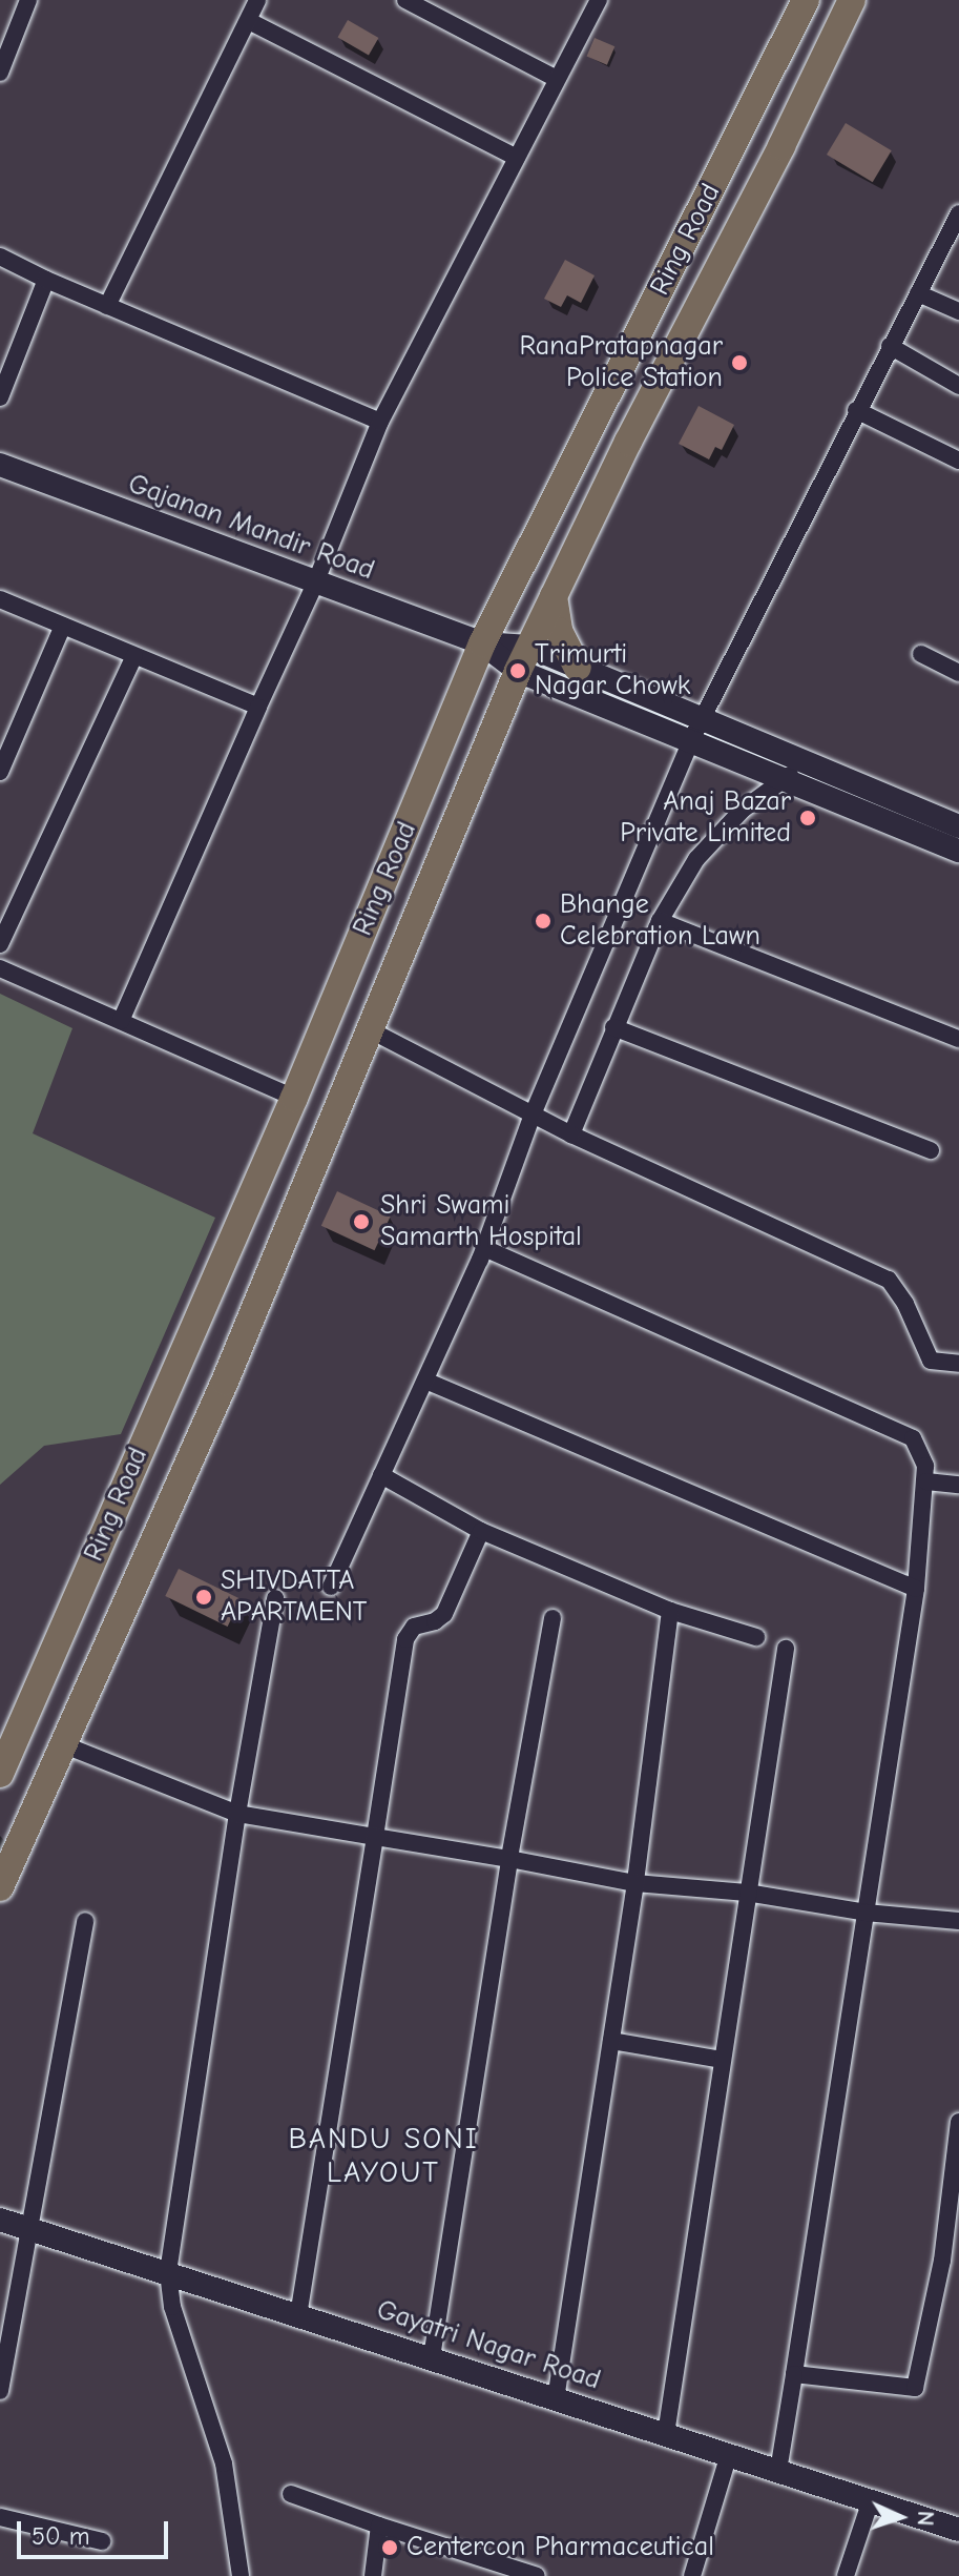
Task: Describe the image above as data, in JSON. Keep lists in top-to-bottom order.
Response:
{
  "streets": {
    "main road": ["Ring Road"],
    "street": ["Gajanan Mandir Road", "Gayatri Nagar Road"]
  },
  "crossings": [
    ["Ring Road", "Gajanan Mandir Road"]
  ],
  "districts": ["BANDU SONI LAYOUT"],
  "places": [
    "RanaPratapnagar Police Station",
    "Trimurti Nagar Chowk",
    "Anaj Bazar Private Limited",
    "Bhange Celebration Lawn",
    "Shri Swami Samarth Hospital",
    "SHIVDATTA APARTMENT",
    "Centercon Pharmaceutical"
  ],
  "scale_bar": "50 m",
  "north": "right"
}
